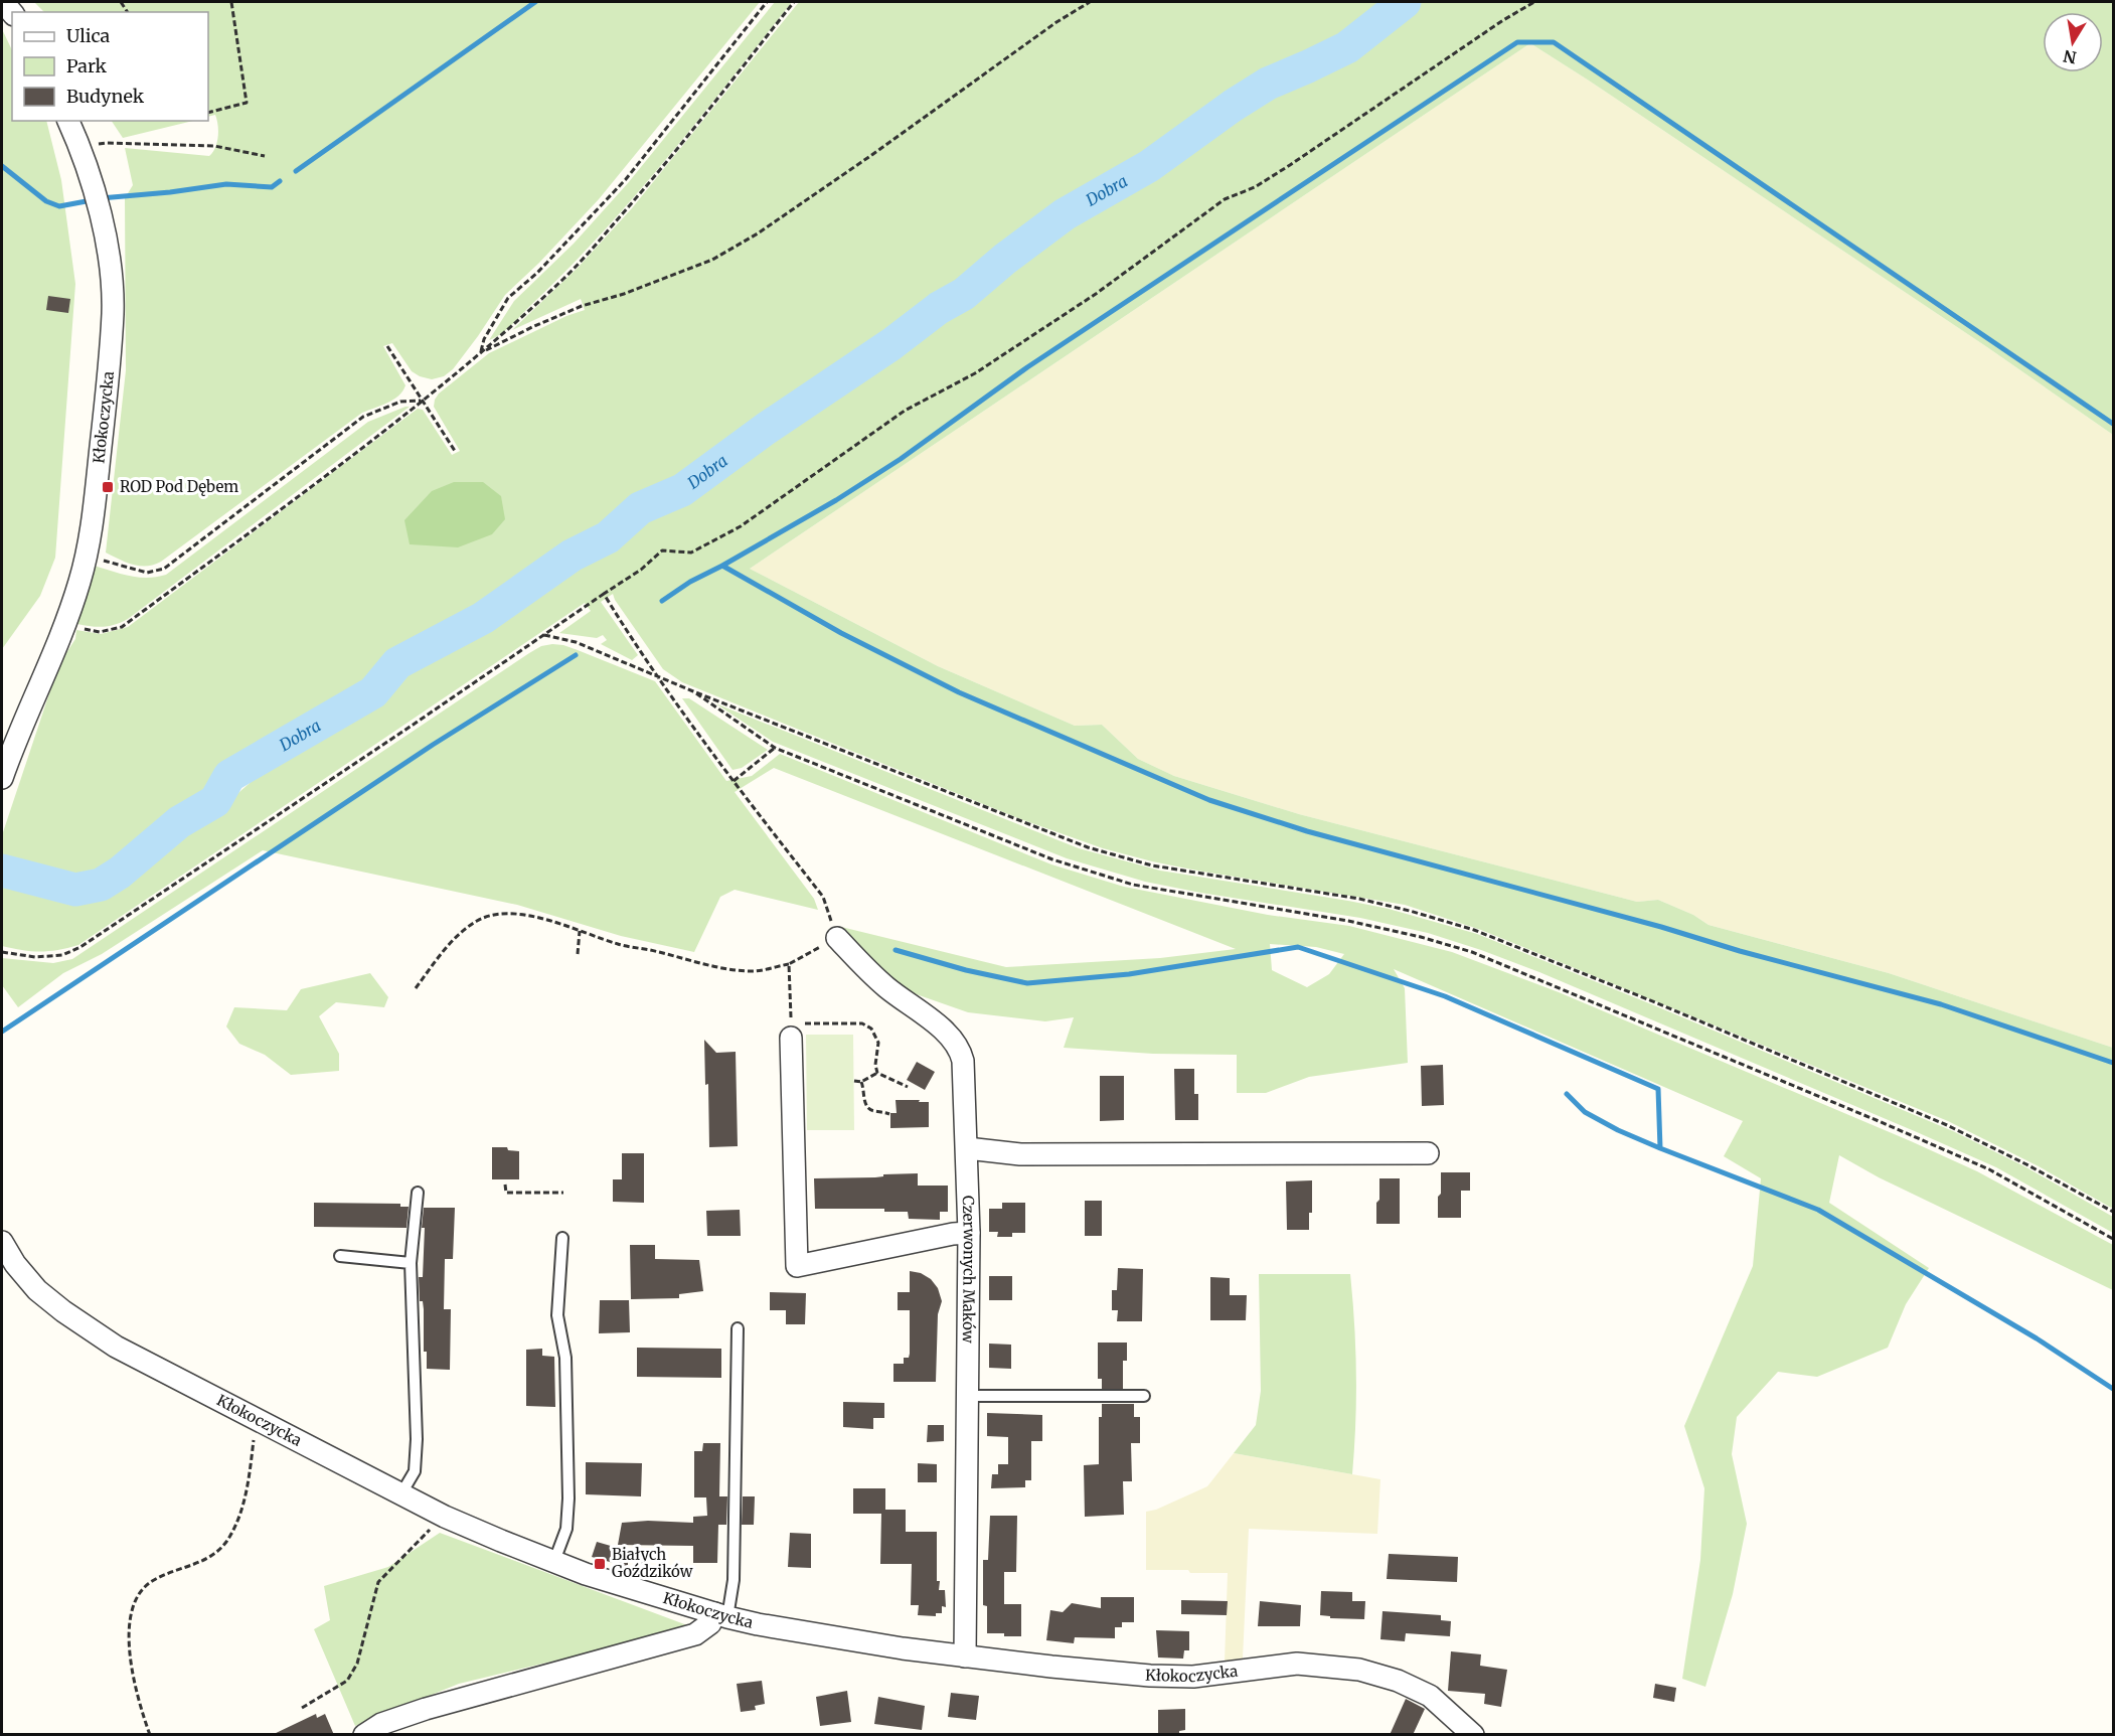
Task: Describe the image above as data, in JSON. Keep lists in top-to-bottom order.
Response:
{
  "streets": {
    "street": ["Kłokoczycka", "Czerwonych Maków"]
  },
  "crossings": [
    ["Kłokoczycka", "Czerwonych Maków"]
  ],
  "water": ["Dobra"],
  "places": {
    "transit": ["ROD Pod Dębem", "Białych Goździków"]
  },
  "legend": ["Ulica", "Park", "Budynek"],
  "north": "bottom"
}
